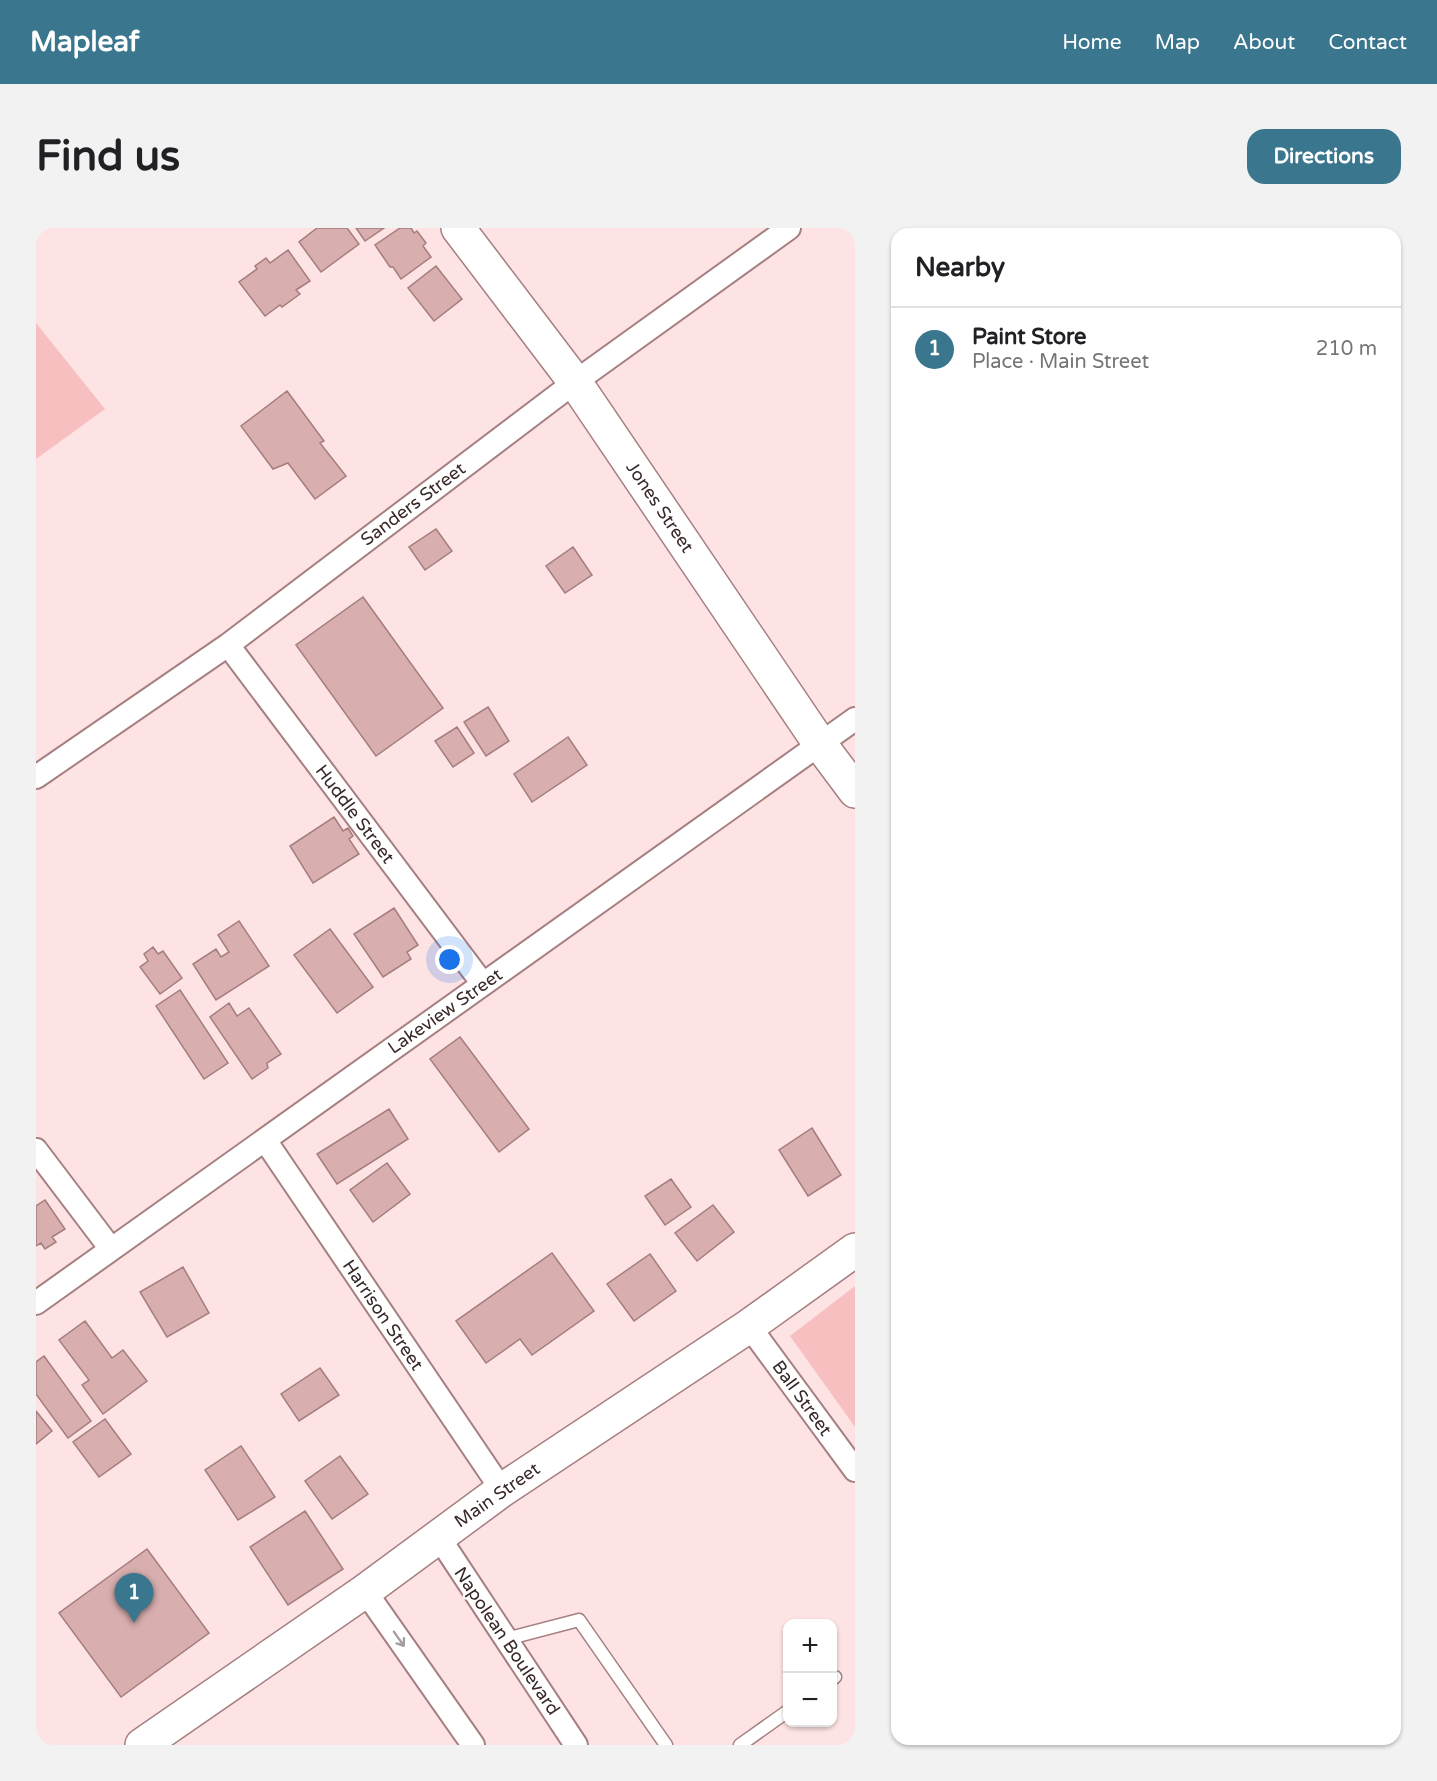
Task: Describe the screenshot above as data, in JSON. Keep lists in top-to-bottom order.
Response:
{
  "streets": {
    "main road": ["Jones Street", "Main Street"],
    "street": [
      "Sanders Street",
      "Huddle Street",
      "Lakeview Street",
      "Harrison Street",
      "Ball Street",
      "Napolean Boulevard"
    ]
  },
  "crossings": [
    ["Sanders Street", "Jones Street"],
    ["Sanders Street", "Huddle Street"],
    ["Jones Street", "Lakeview Street"],
    ["Huddle Street", "Lakeview Street"],
    ["Lakeview Street", "Harrison Street"],
    ["Harrison Street", "Main Street"],
    ["Ball Street", "Main Street"],
    ["Main Street", "Napolean Boulevard"]
  ],
  "page": {
    "header": "Mapleaf",
    "nav": [
      "Home",
      "Map",
      "About",
      "Contact"
    ],
    "buttons": "Directions",
    "title": "Find us",
    "heading": "Nearby",
    "list": [
      {
        "mark": "1",
        "name": "Paint Store",
        "note": "Place · Main Street",
        "value": "210 m"
      }
    ],
    "pins": "1",
    "map_buttons": ["+", "−"]
  }
}
